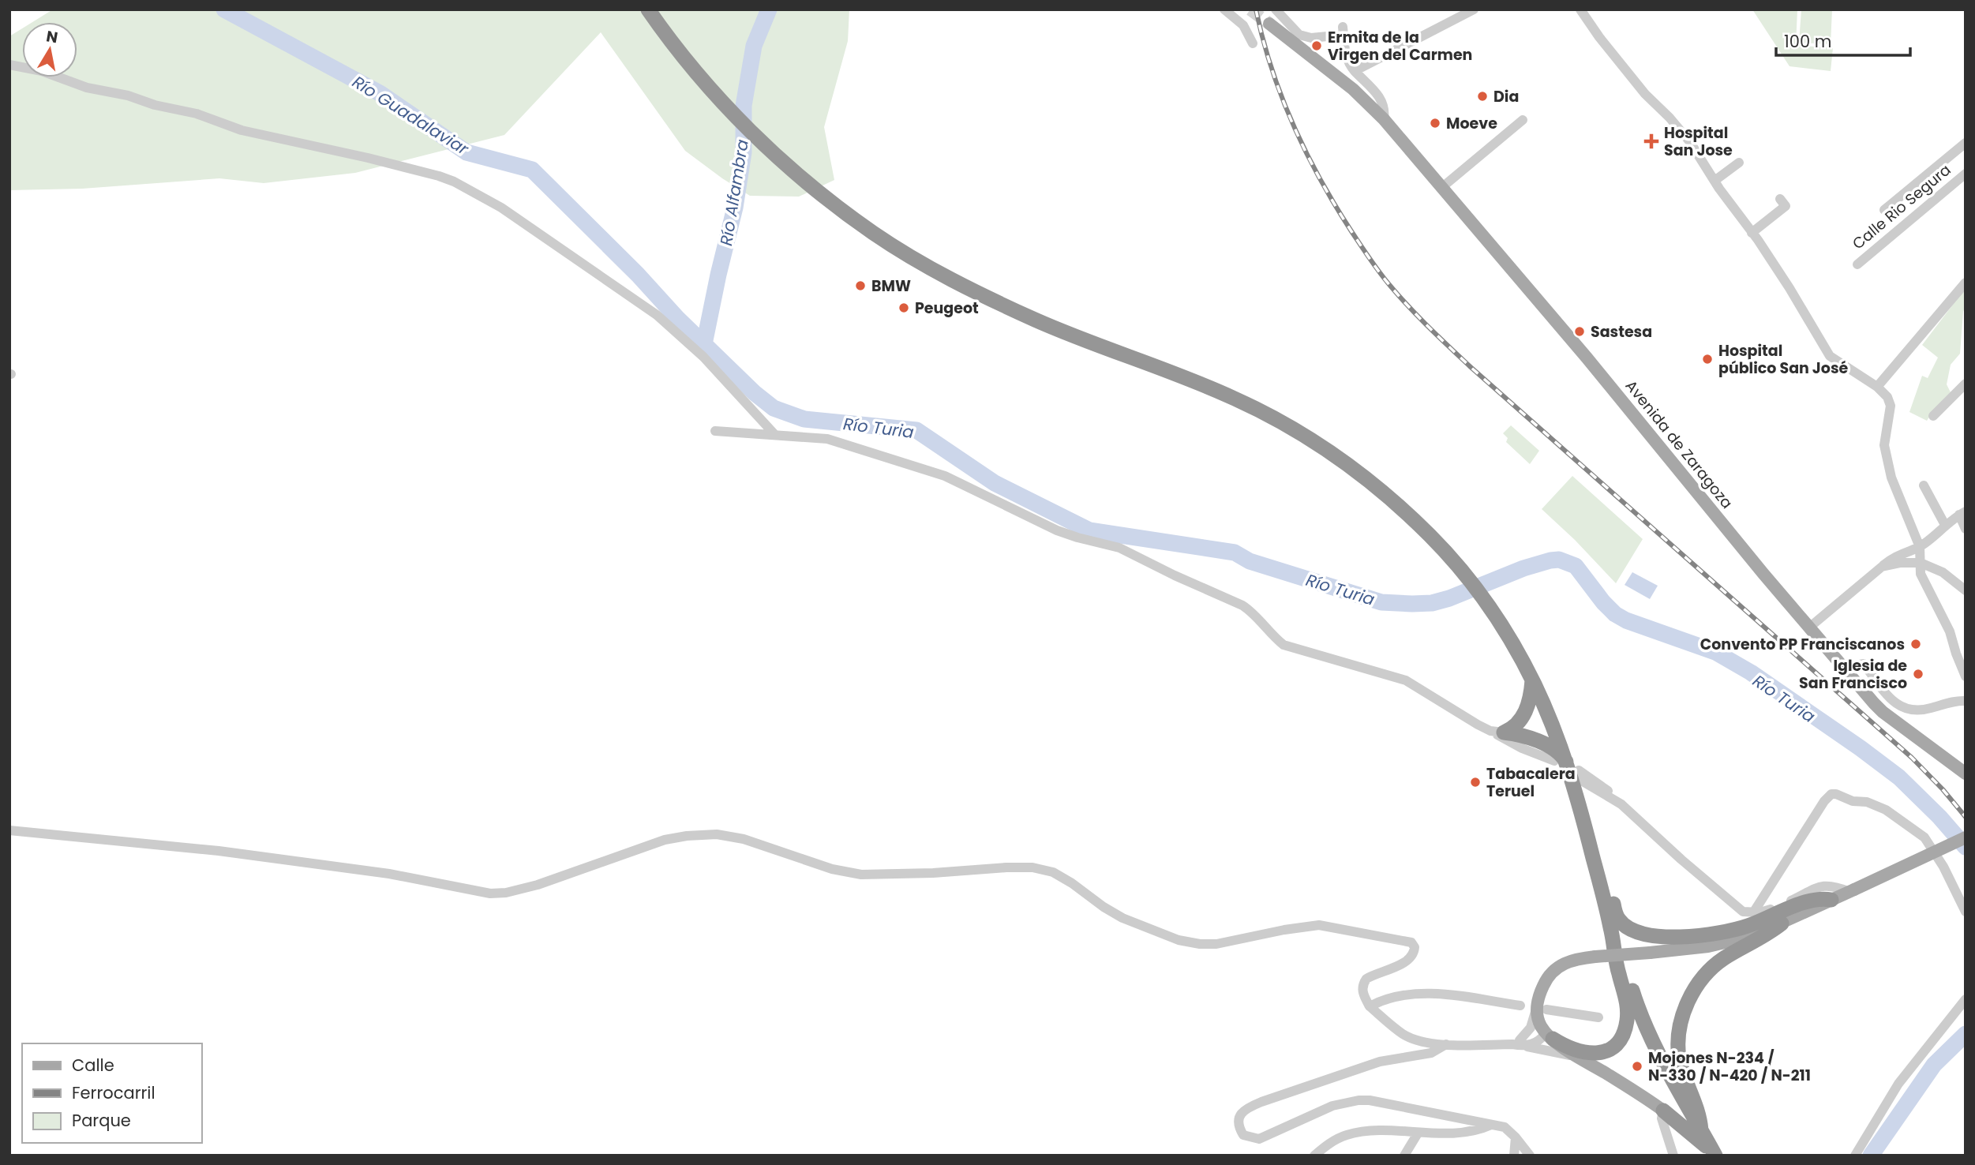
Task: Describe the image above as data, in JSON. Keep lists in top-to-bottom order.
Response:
{
  "streets": {
    "main road": ["Avenida de Zaragoza"],
    "street": ["Calle Rio Segura"]
  },
  "water": ["Río Guadalaviar", "Río Alfambra", "Río Turia"],
  "places": {
    "other": [
      "Ermita de la Virgen del Carmen",
      "Dia",
      "Moeve",
      "BMW",
      "Peugeot",
      "Sastesa",
      "Hospital público San José",
      "Convento PP Franciscanos",
      "Iglesia de San Francisco",
      "Tabacalera Teruel",
      "Mojones N-234 / N-330 / N-420 / N-211"
    ],
    "health": ["Hospital San Jose"]
  },
  "legend": ["Calle", "Ferrocarril", "Parque"],
  "scale_bar": "100 m",
  "north": "top"
}
